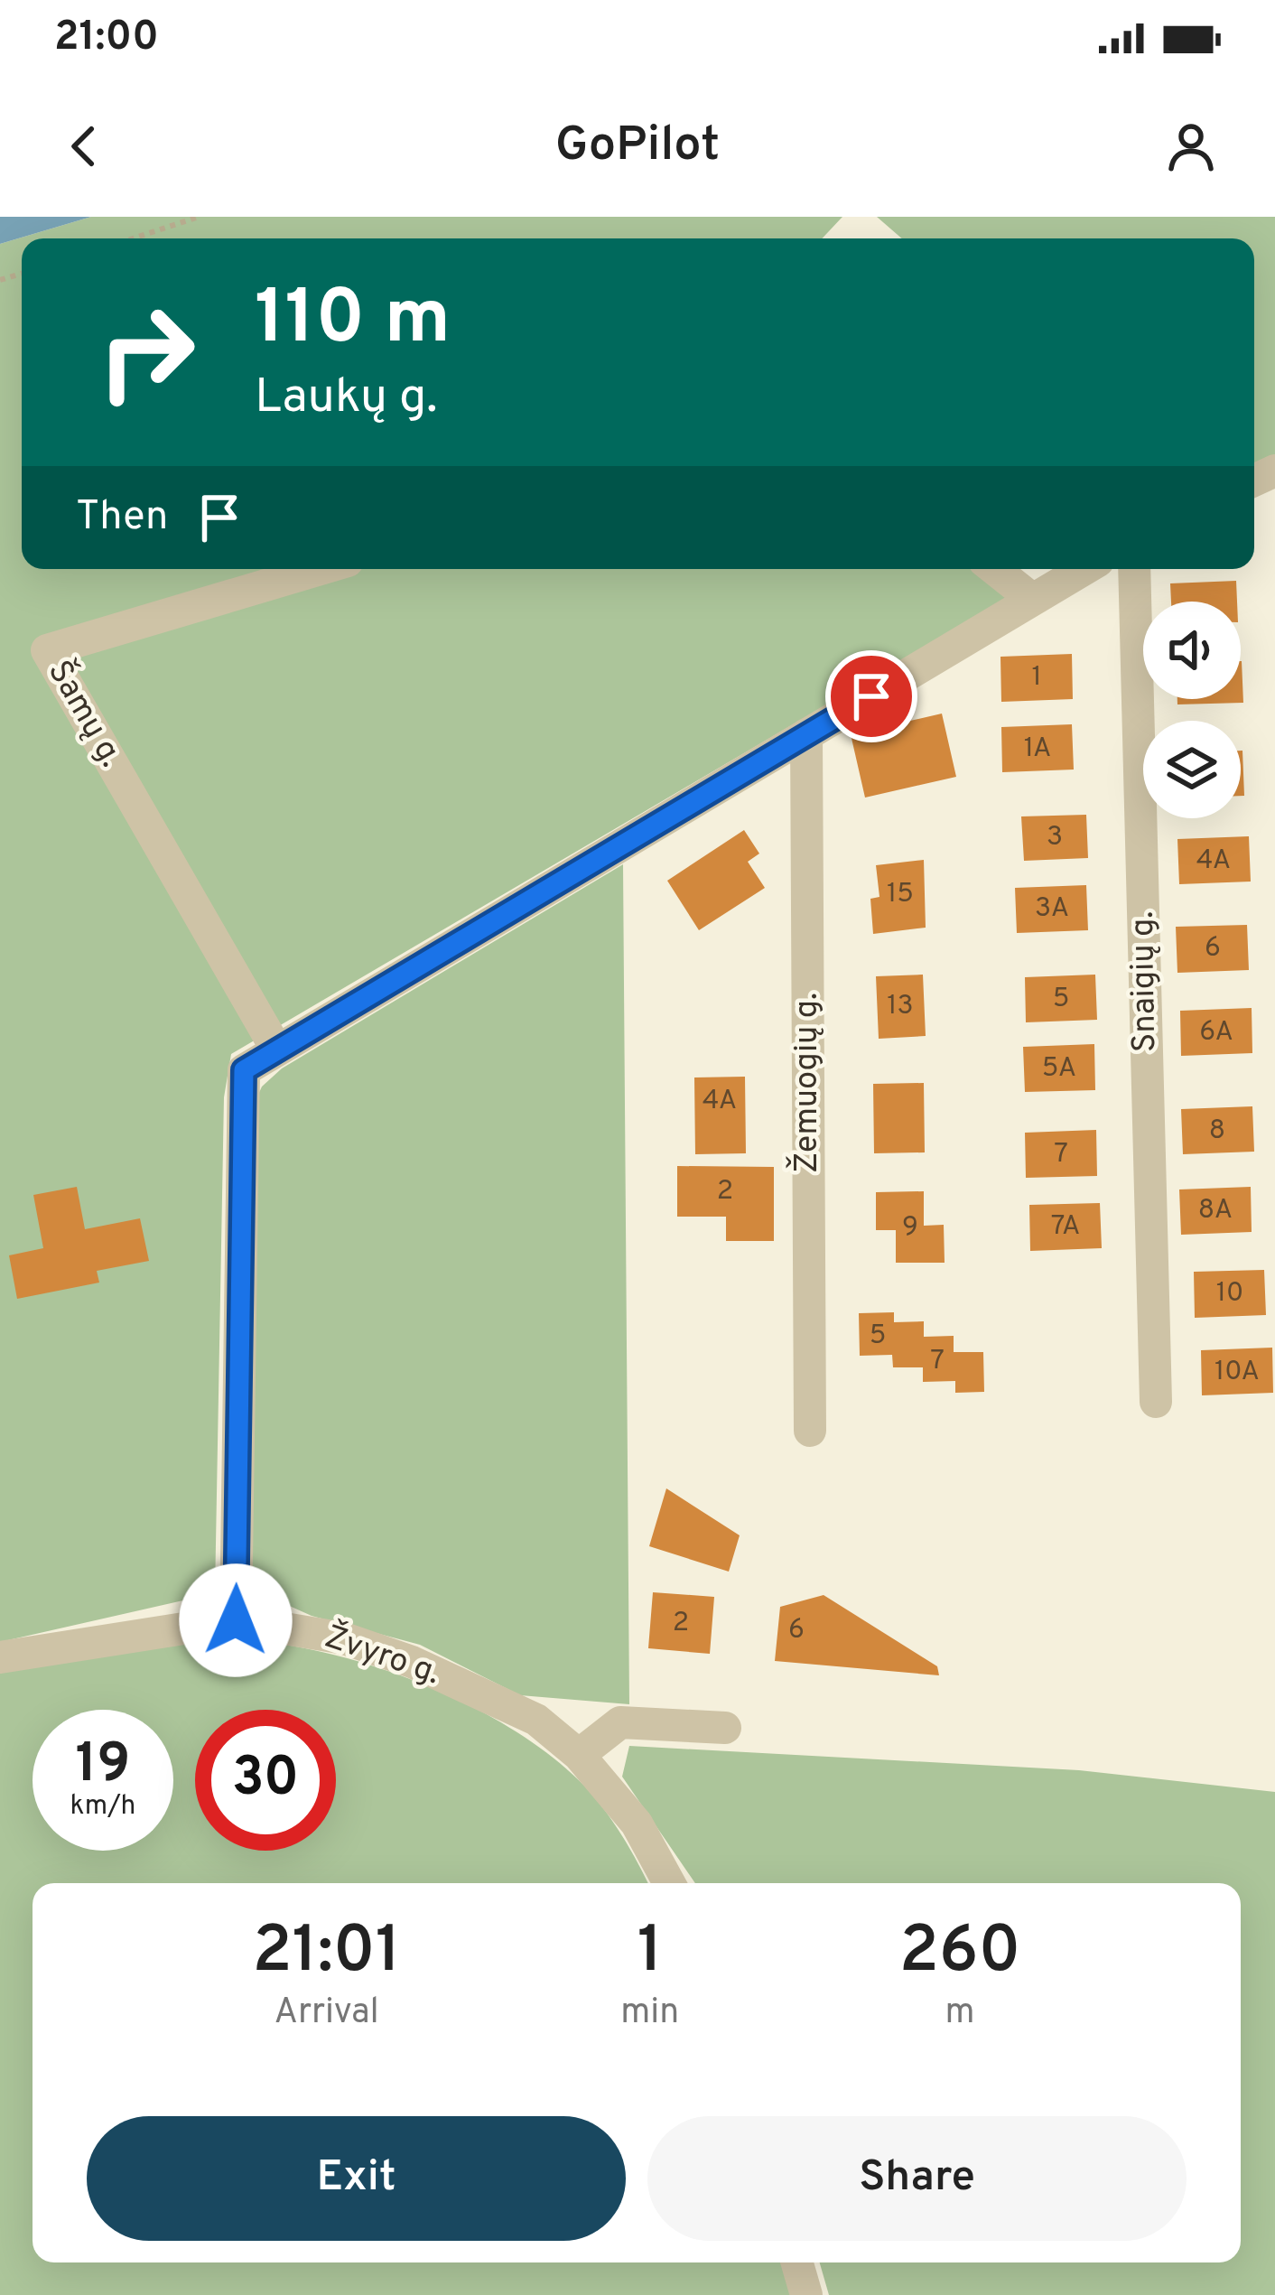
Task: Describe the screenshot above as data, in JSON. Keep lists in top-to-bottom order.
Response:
{
  "streets": {
    "street": [
      "Šamų g.",
      "Snaigių g.",
      "Žemuogių g.",
      "Žvyro g."
    ]
  },
  "house_numbers": [
    "1",
    "1A",
    "3",
    "4A",
    "15",
    "3A",
    "6",
    "5",
    "13",
    "6A",
    "5A",
    "4A",
    "8",
    "7",
    "2",
    "8A",
    "7A",
    "9",
    "10",
    "5",
    "7",
    "10A",
    "2",
    "6"
  ],
  "page": {
    "status": "21:00",
    "header": "GoPilot",
    "turn": ["110 m", "Laukų g."],
    "then": "Then",
    "speed": "19 km/h",
    "limit": "30",
    "eta": [
      "21:01",
      "Arrival",
      "1",
      "min",
      "260",
      "m"
    ],
    "buttons": ["Exit", "Share"]
  }
}
